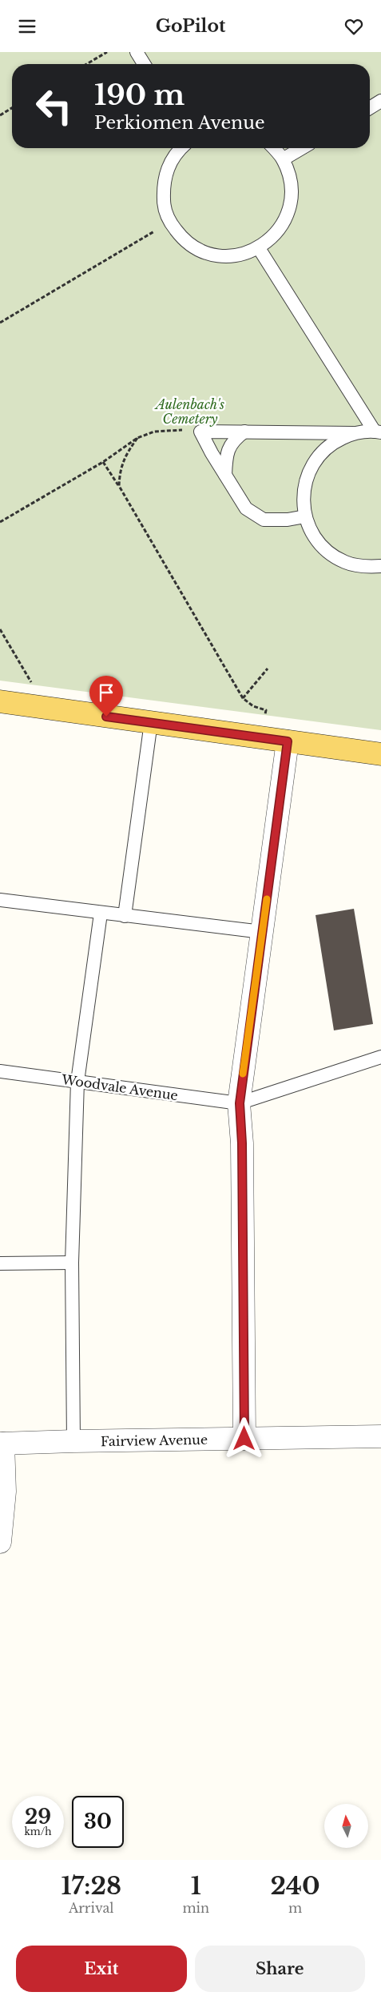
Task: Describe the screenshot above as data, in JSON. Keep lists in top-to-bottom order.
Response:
{
  "streets": {
    "street": ["Fairview Avenue"],
    "lane": ["Woodvale Avenue"]
  },
  "parks": ["Aulenbach's Cemetery"],
  "north": "top",
  "page": {
    "header": "GoPilot",
    "turn": ["190 m", "Perkiomen Avenue"],
    "speed": "29 km/h",
    "limit": "30",
    "eta": [
      "17:28",
      "Arrival",
      "1",
      "min",
      "240",
      "m"
    ],
    "buttons": ["Exit", "Share"]
  }
}
